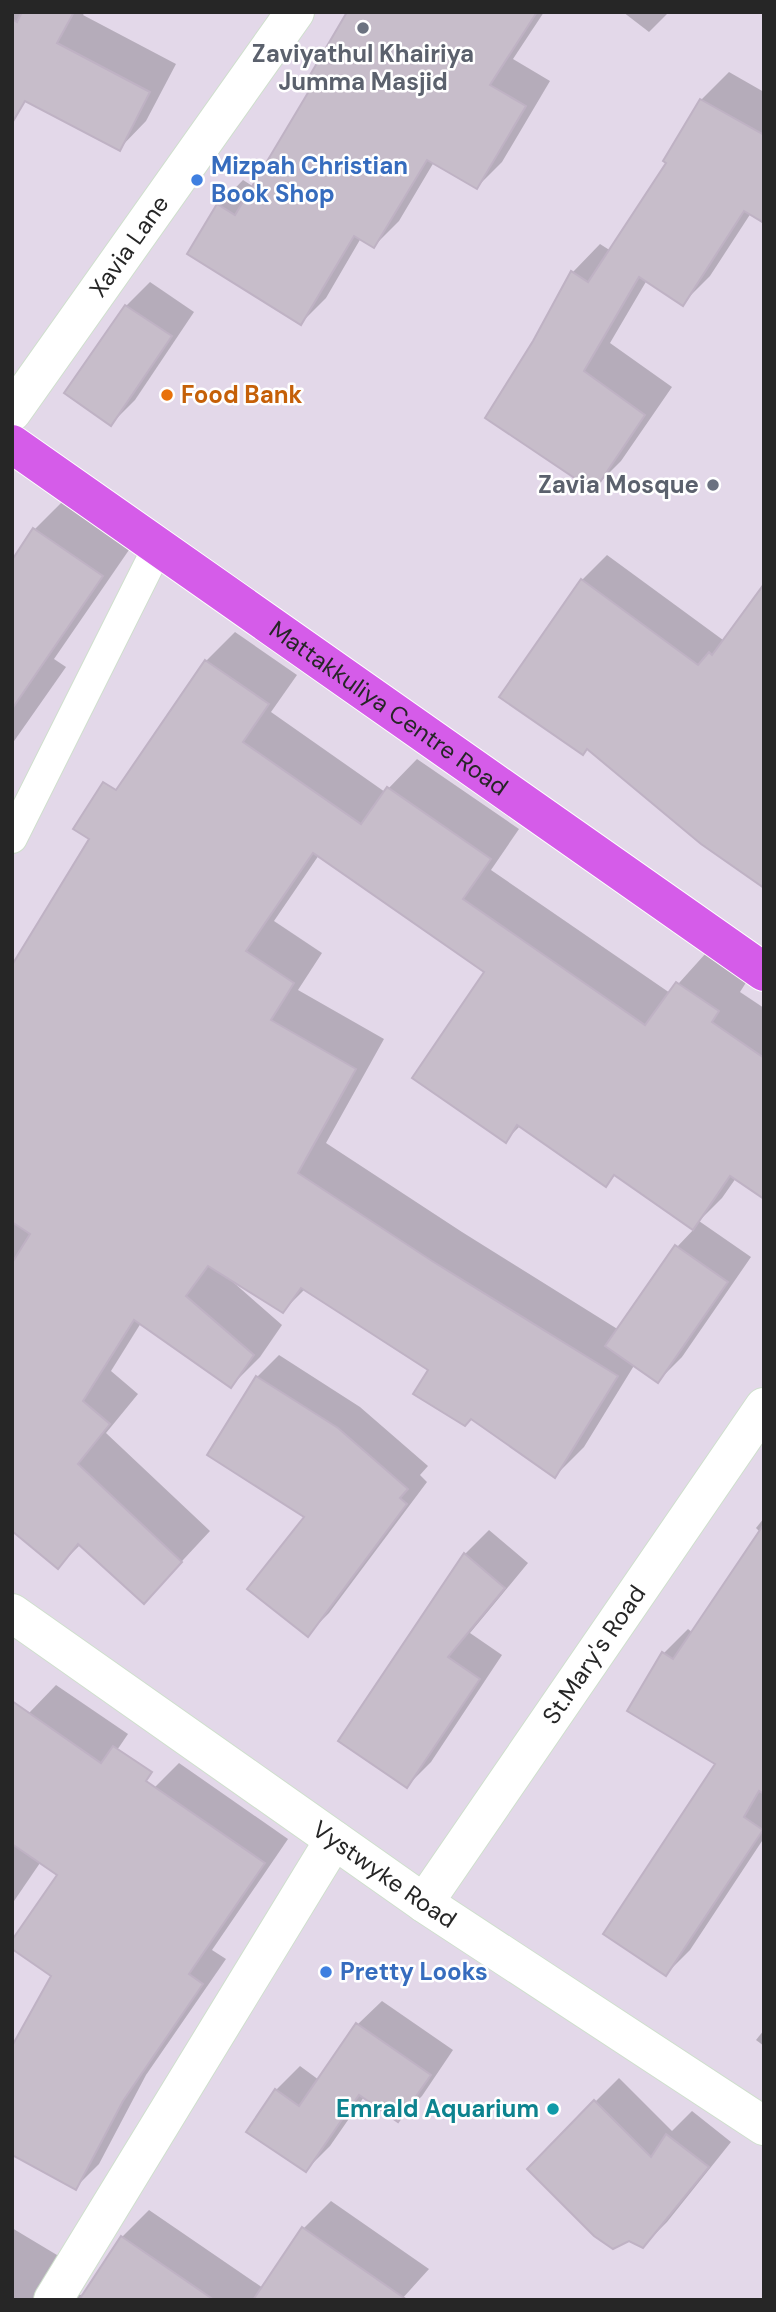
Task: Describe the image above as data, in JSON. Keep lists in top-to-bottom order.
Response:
{
  "streets": {
    "main road": ["Mattakkuliya Centre Road"],
    "street": ["Xavia Lane", "St.Mary's Road", "Vystwyke Road"]
  },
  "crossings": [
    ["St.Mary's Road", "Vystwyke Road"]
  ],
  "places": [
    "Zaviyathul Khairiya Jumma Masjid",
    "Mizpah Christian Book Shop",
    "Food Bank",
    "Zavia Mosque",
    "Pretty Looks",
    "Emrald Aquarium"
  ]
}
